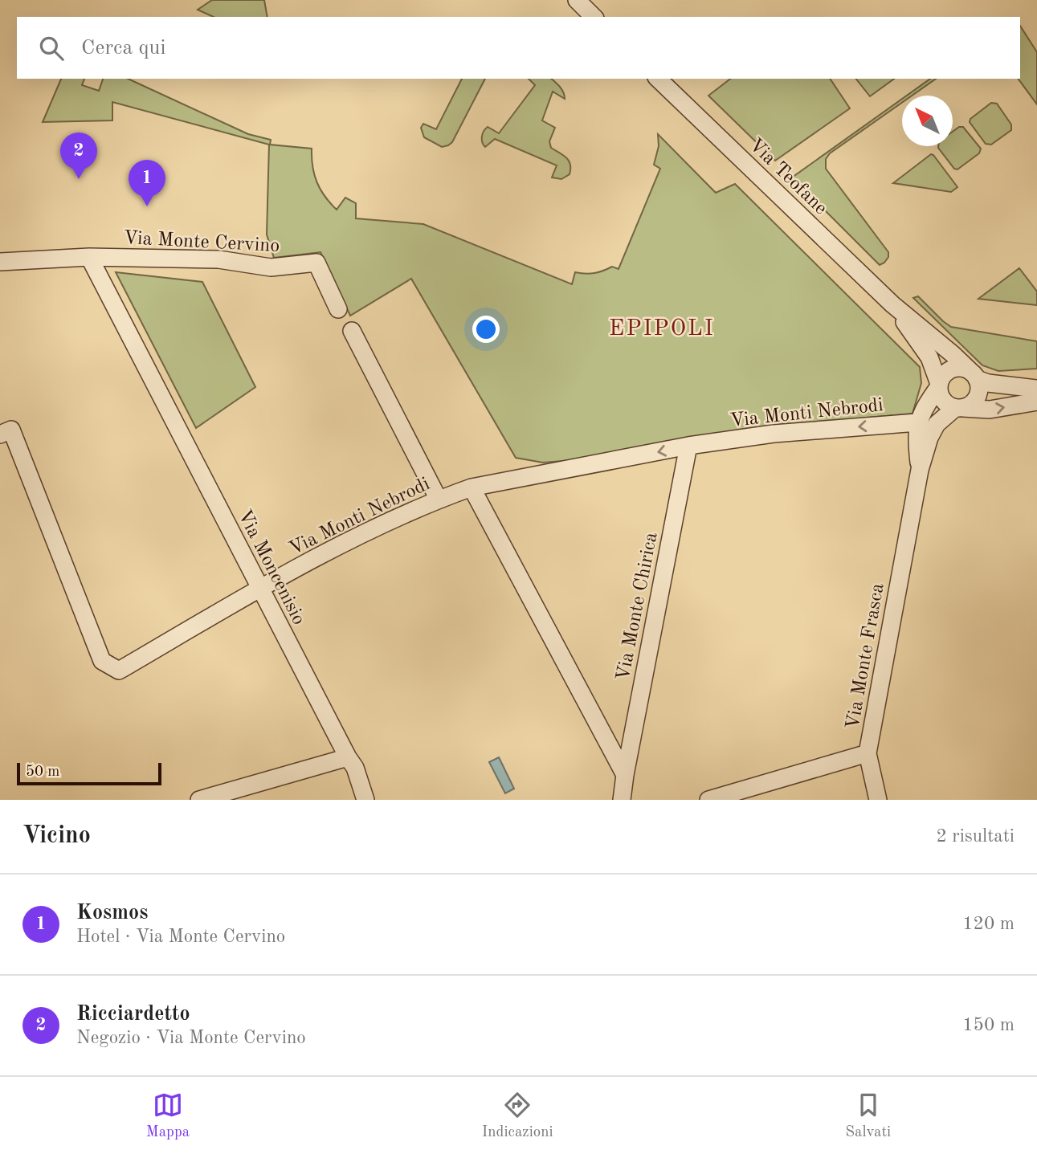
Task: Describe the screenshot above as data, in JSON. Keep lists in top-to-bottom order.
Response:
{
  "streets": {
    "street": [
      "Via Teofane",
      "Via Monte Cervino",
      "Via Monti Nebrodi",
      "Via Moncenisio",
      "Via Monte Chirica",
      "Via Monte Frasca"
    ]
  },
  "crossings": [
    ["Via Monte Cervino", "Via Moncenisio"],
    ["Via Monti Nebrodi", "Via Moncenisio"],
    ["Via Monti Nebrodi", "Via Monte Chirica"]
  ],
  "one_way": ["Via Monti Nebrodi"],
  "districts": ["EPIPOLI"],
  "scale_bar": "50 m",
  "north": "top left",
  "page": {
    "search": "Cerca qui",
    "pins": ["2", "1"],
    "scale": "50 m",
    "heading": ["Vicino", "2 risultati"],
    "list": [
      {
        "mark": "1",
        "name": "Kosmos",
        "note": "Hotel · Via Monte Cervino",
        "value": "120 m"
      },
      {
        "mark": "2",
        "name": "Ricciardetto",
        "note": "Negozio · Via Monte Cervino",
        "value": "150 m"
      }
    ],
    "nav": ["Mappa", "Indicazioni", "Salvati"]
  }
}
